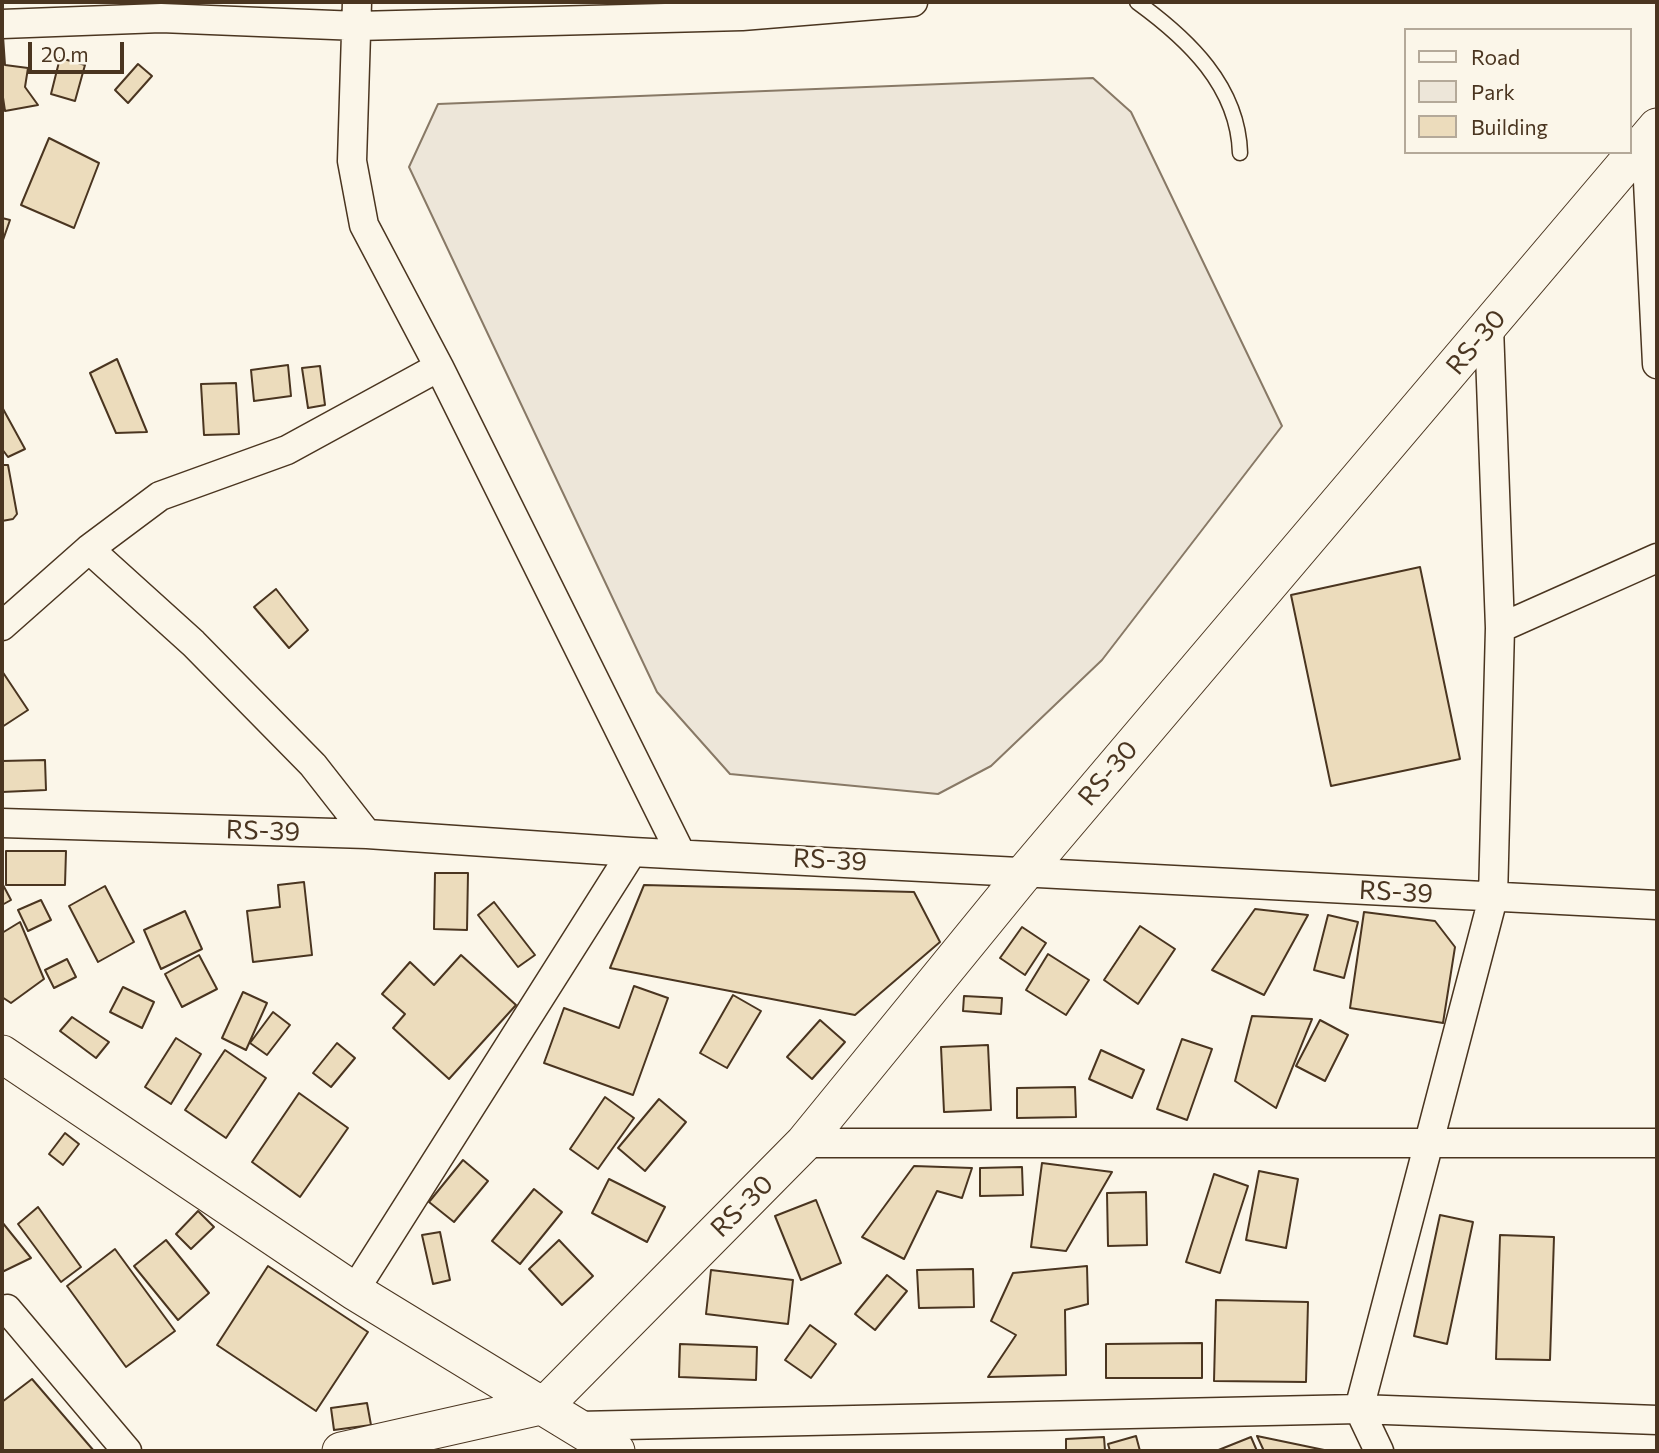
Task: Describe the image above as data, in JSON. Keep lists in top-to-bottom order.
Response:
{
  "streets": {
    "street": ["RS-30", "RS-39"]
  },
  "crossings": [
    ["RS-30", "RS-39"]
  ],
  "legend": ["Road", "Park", "Building"],
  "scale_bar": "20 m"
}
